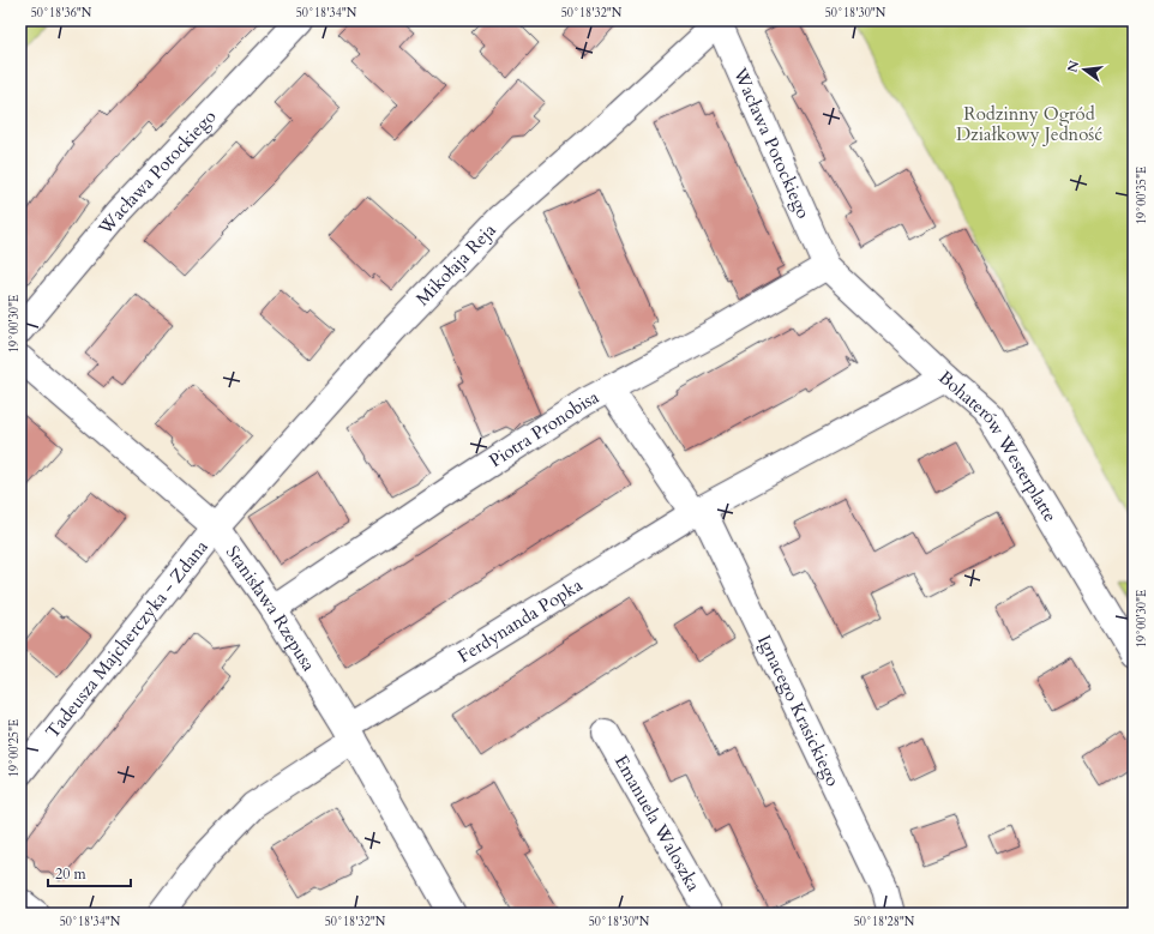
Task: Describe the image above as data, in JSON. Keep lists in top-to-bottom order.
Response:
{
  "streets": {
    "street": [
      "Wacława Potockiego",
      "Mikołaja Reja",
      "Piotra Pronobisa",
      "Bohaterów Westerplatte",
      "Stanisława Rzepusa",
      "Ferdynanda Popka",
      "Tadeusza Majcherczyka - Zdana",
      "Ignacego Krasickiego",
      "Emanuela Waloszka"
    ]
  },
  "crossings": [
    ["Wacława Potockiego", "Mikołaja Reja"],
    ["Wacława Potockiego", "Piotra Pronobisa"],
    ["Wacława Potockiego", "Bohaterów Westerplatte"],
    ["Mikołaja Reja", "Stanisława Rzepusa"],
    ["Mikołaja Reja", "Tadeusza Majcherczyka - Zdana"],
    ["Piotra Pronobisa", "Bohaterów Westerplatte"],
    ["Piotra Pronobisa", "Stanisława Rzepusa"],
    ["Piotra Pronobisa", "Ignacego Krasickiego"],
    ["Bohaterów Westerplatte", "Ferdynanda Popka"],
    ["Stanisława Rzepusa", "Ferdynanda Popka"],
    ["Stanisława Rzepusa", "Tadeusza Majcherczyka - Zdana"],
    ["Ferdynanda Popka", "Ignacego Krasickiego"]
  ],
  "parks": ["Rodzinny Ogród Działkowy Jedność"],
  "scale_bar": "20 m",
  "north": "left",
  "coordinates": [
    "50°18'36\"N",
    "50°18'34\"N",
    "50°18'32\"N",
    "50°18'30\"N",
    "19°00'35\"E",
    "19°00'30\"E",
    "19°00'25\"E",
    "50°18'28\"N"
  ]
}
